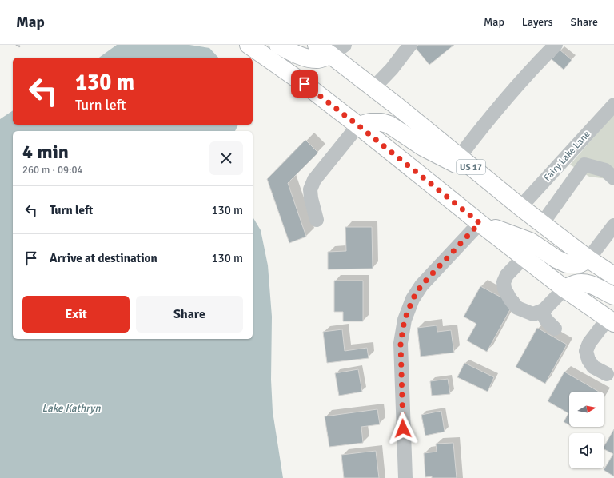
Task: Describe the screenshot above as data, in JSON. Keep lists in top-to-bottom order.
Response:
{
  "streets": {
    "main road": ["US 17"],
    "street": ["Fairy Lake Lane"]
  },
  "crossings": [
    ["Fairy Lake Lane", "US 17"]
  ],
  "water": ["Lake Kathryn"],
  "north": "right",
  "page": {
    "header": "Map",
    "nav": ["Map", "Layers", "Share"],
    "turn": ["130 m", "Turn left"],
    "heading": ["4 min", "260 m · 09:04"],
    "list": [
      {
        "name": "Turn left",
        "value": "130 m"
      },
      {
        "name": "Arrive at destination",
        "value": "130 m"
      }
    ],
    "buttons": ["Exit", "Share"]
  }
}
